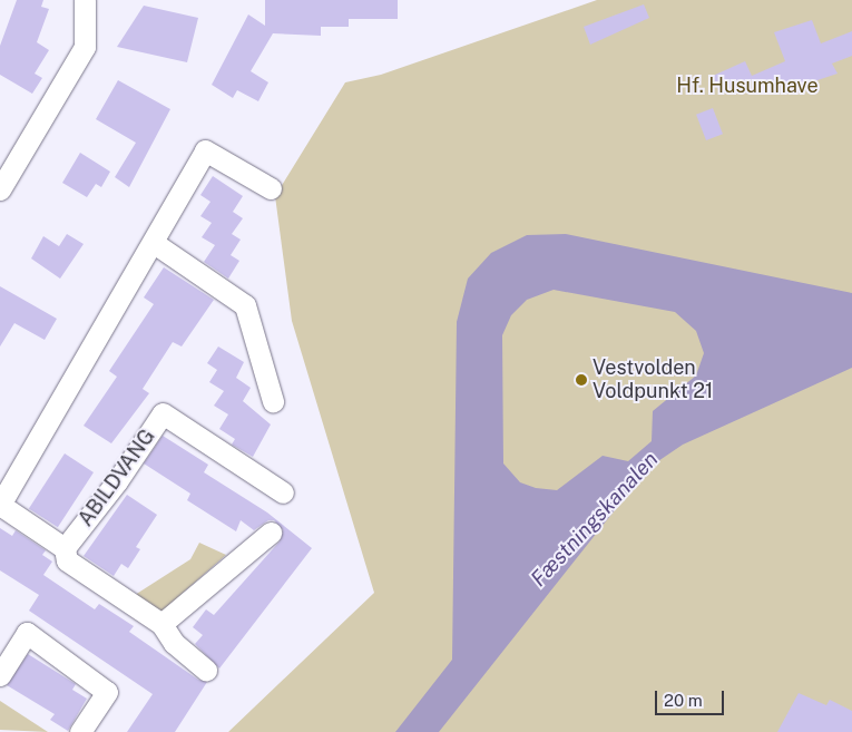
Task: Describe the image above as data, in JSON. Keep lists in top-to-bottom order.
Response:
{
  "streets": {
    "street": ["ABILDVANG"]
  },
  "water": ["Fæstningskanalen"],
  "parks": ["Hf. Husumhave"],
  "places": ["Vestvolden Voldpunkt 21"],
  "scale_bar": "20 m"
}
